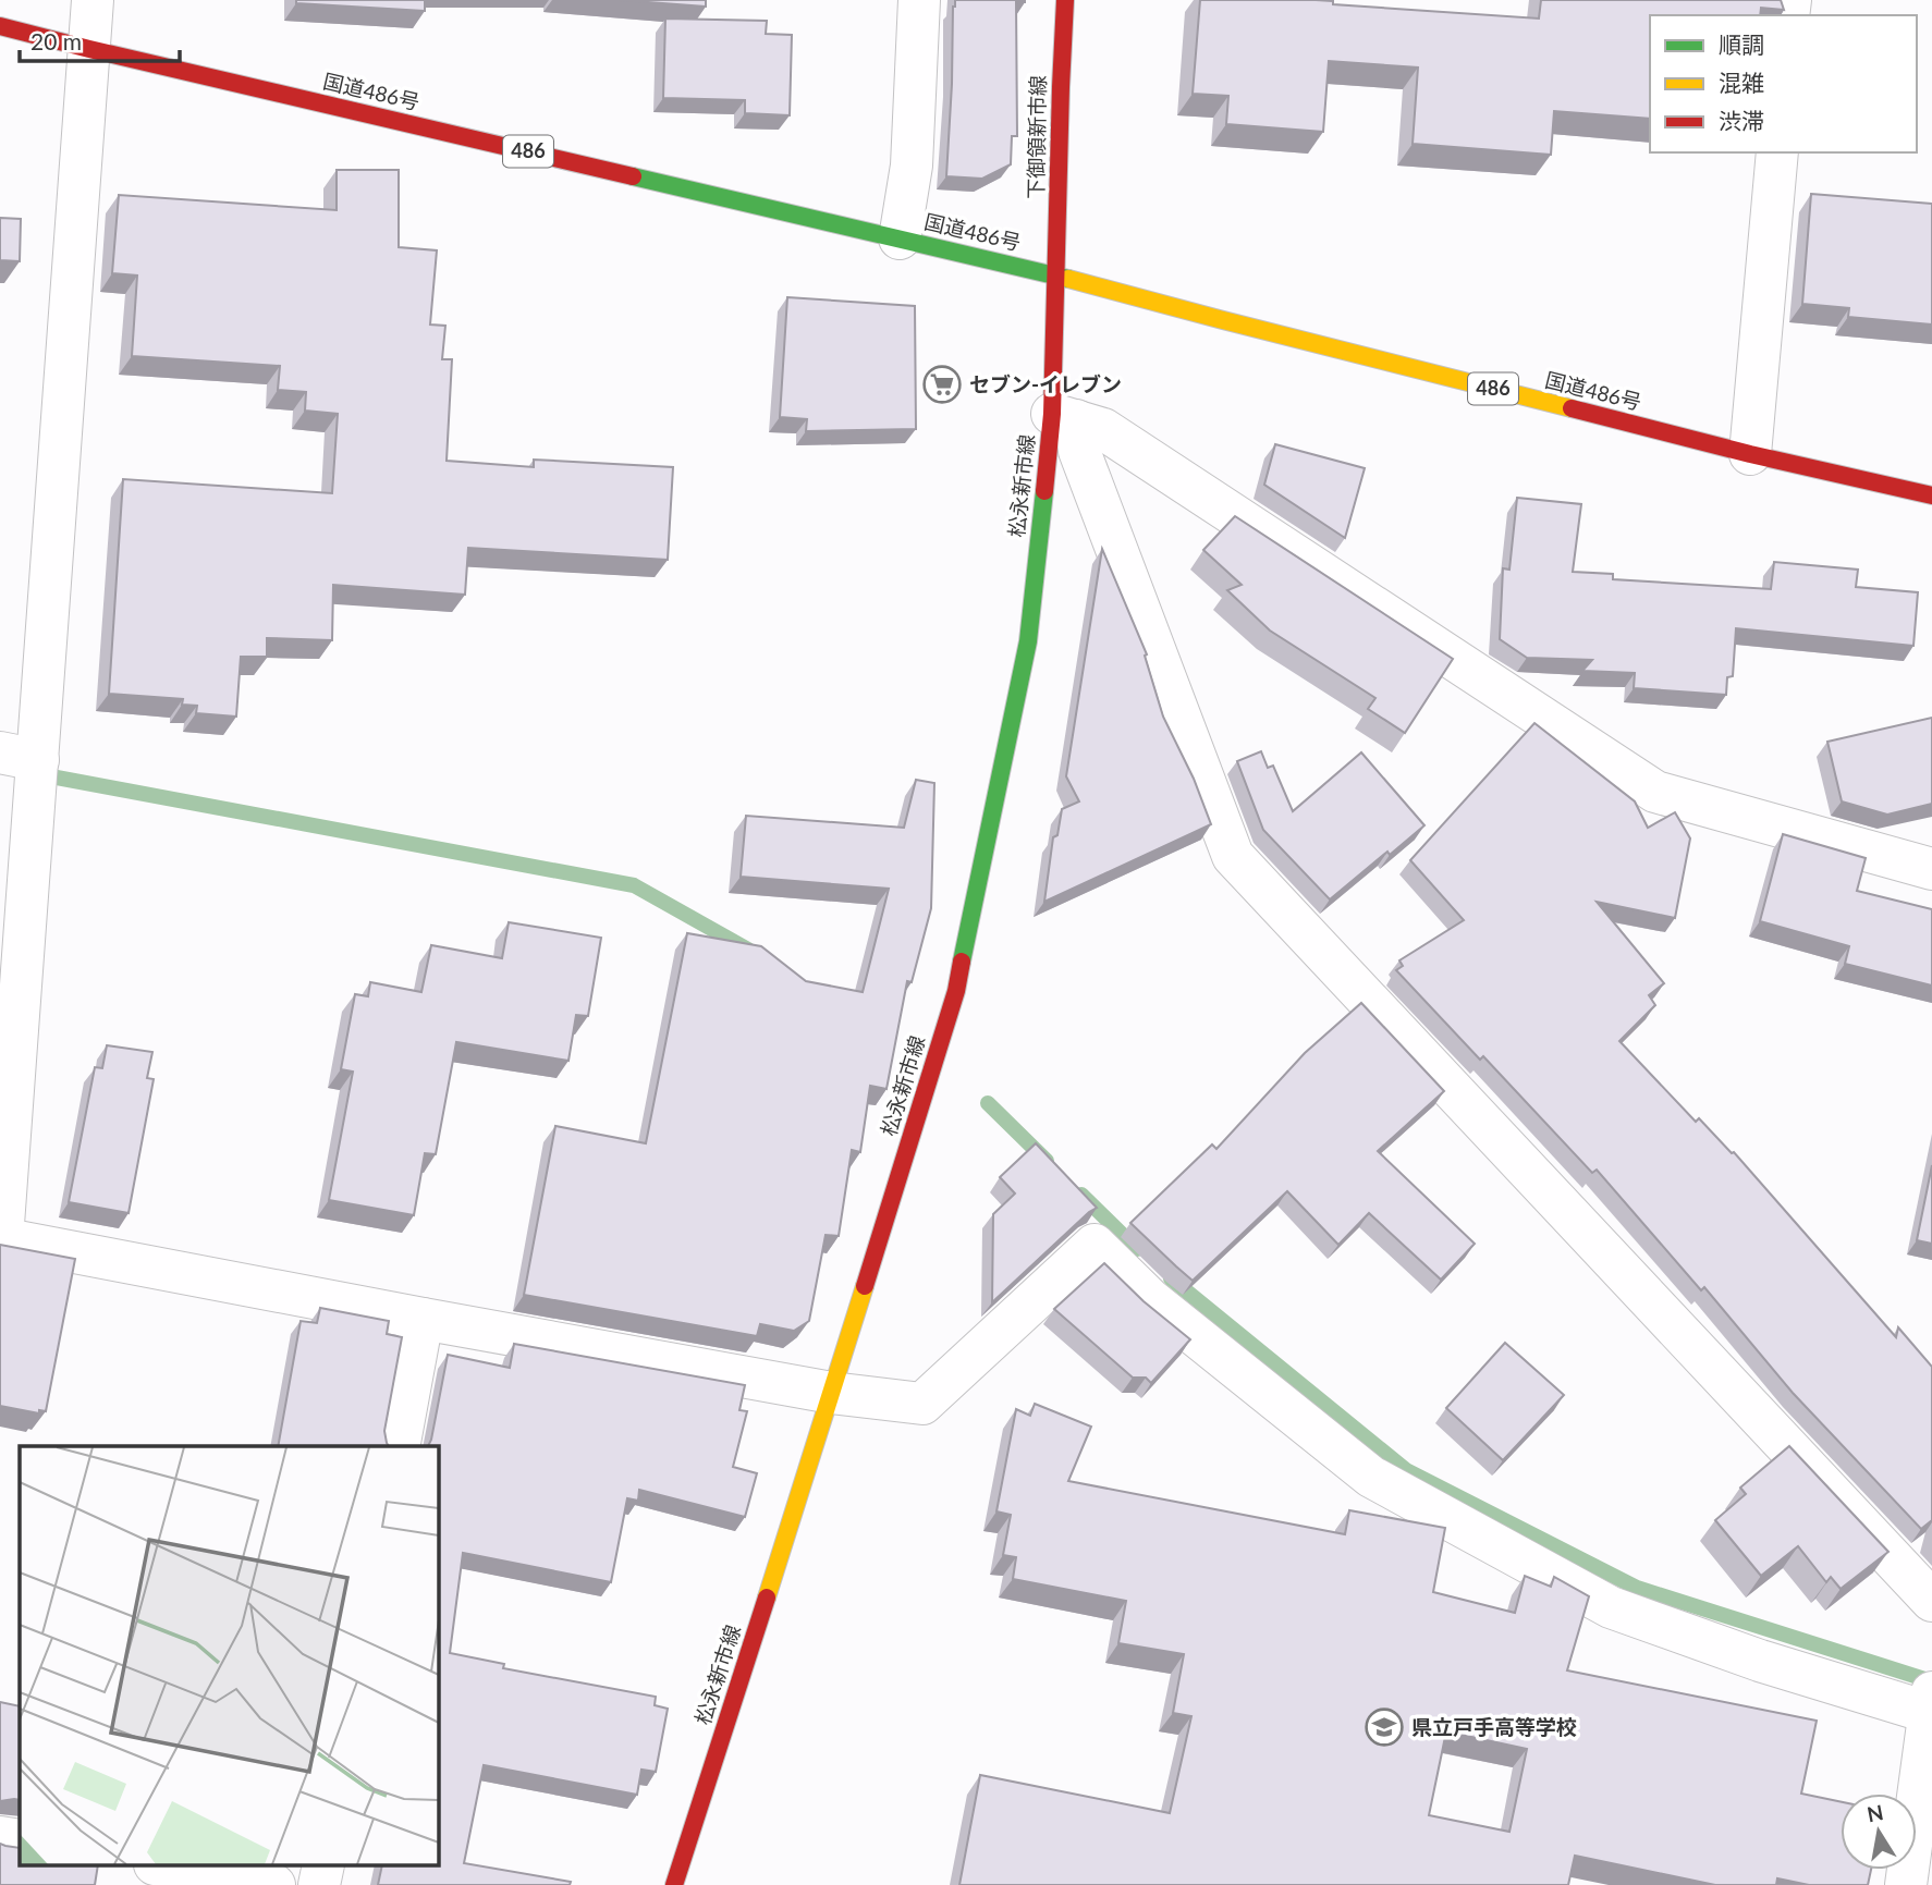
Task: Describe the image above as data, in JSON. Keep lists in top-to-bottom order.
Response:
{
  "streets": {
    "main road": [
      "国道486号",
      "下御領新市線",
      "486",
      "松永新市線"
    ]
  },
  "crossings": [
    ["国道486号", "下御領新市線"],
    ["国道486号", "松永新市線"],
    ["下御領新市線", "松永新市線"]
  ],
  "places": {
    "supermarket": ["セブン-イレブン"],
    "school or university": ["県立戸手高等学校"]
  },
  "legend": ["順調", "混雑", "渋滞"],
  "scale_bar": "20 m",
  "north": "top"
}
